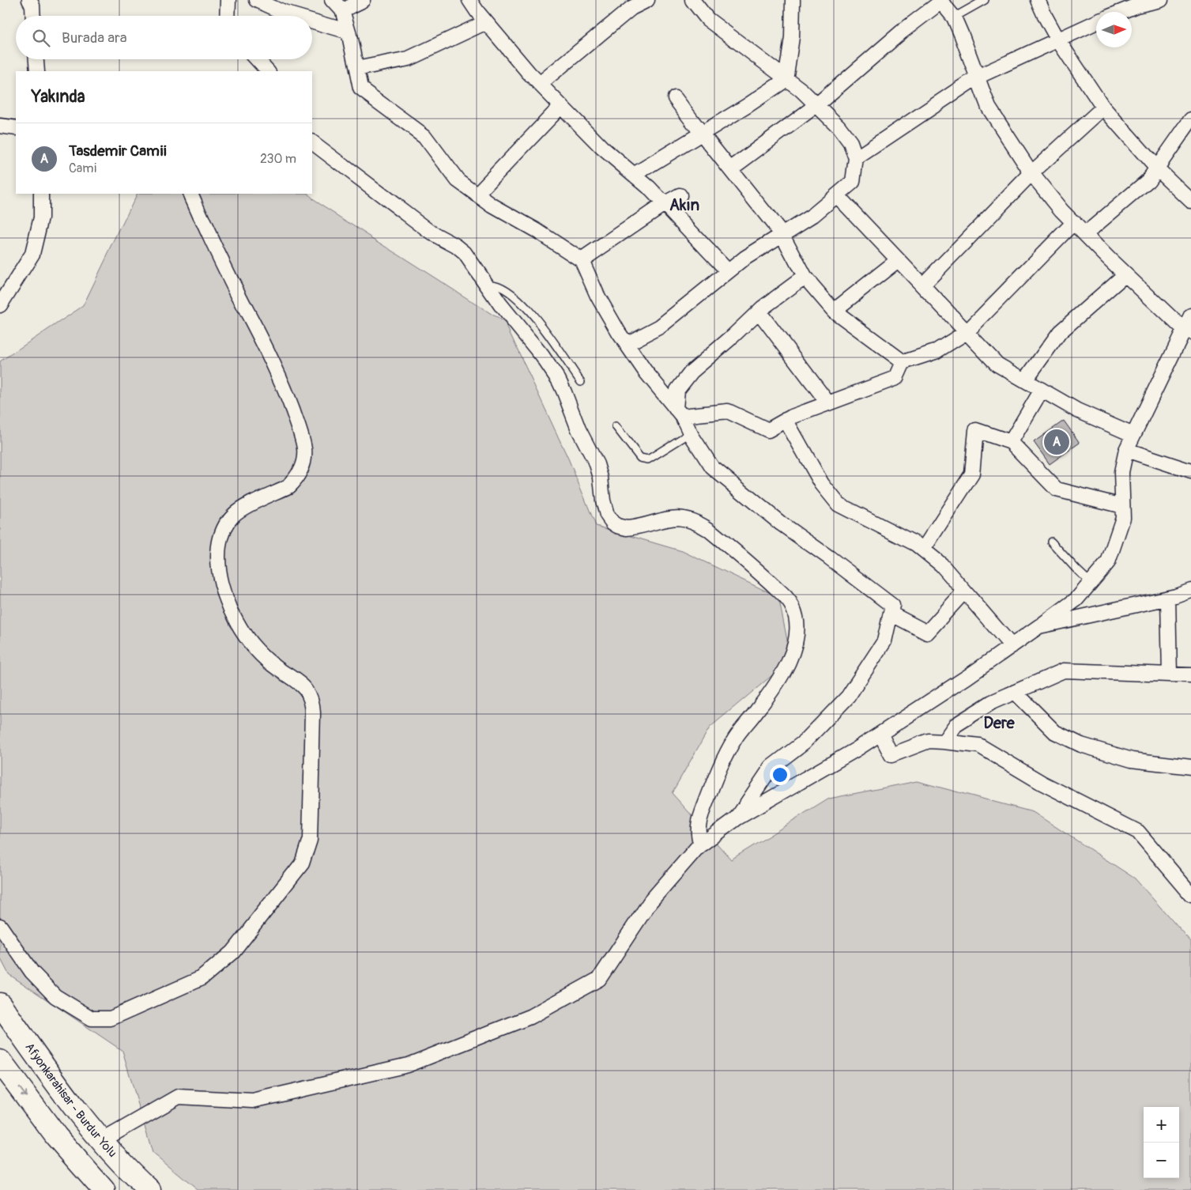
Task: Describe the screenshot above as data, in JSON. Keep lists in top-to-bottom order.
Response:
{
  "streets": {
    "highway": ["Afyonkarahisar - Burdur Yolu"]
  },
  "districts": ["Akın", "Dere"],
  "north": "right",
  "page": {
    "search": "Burada ara",
    "heading": "Yakında",
    "list": [
      {
        "mark": "A",
        "name": "Tasdemir Camii",
        "note": "Cami",
        "value": "230 m"
      }
    ],
    "pins": "A",
    "map_buttons": ["+", "−"]
  }
}
